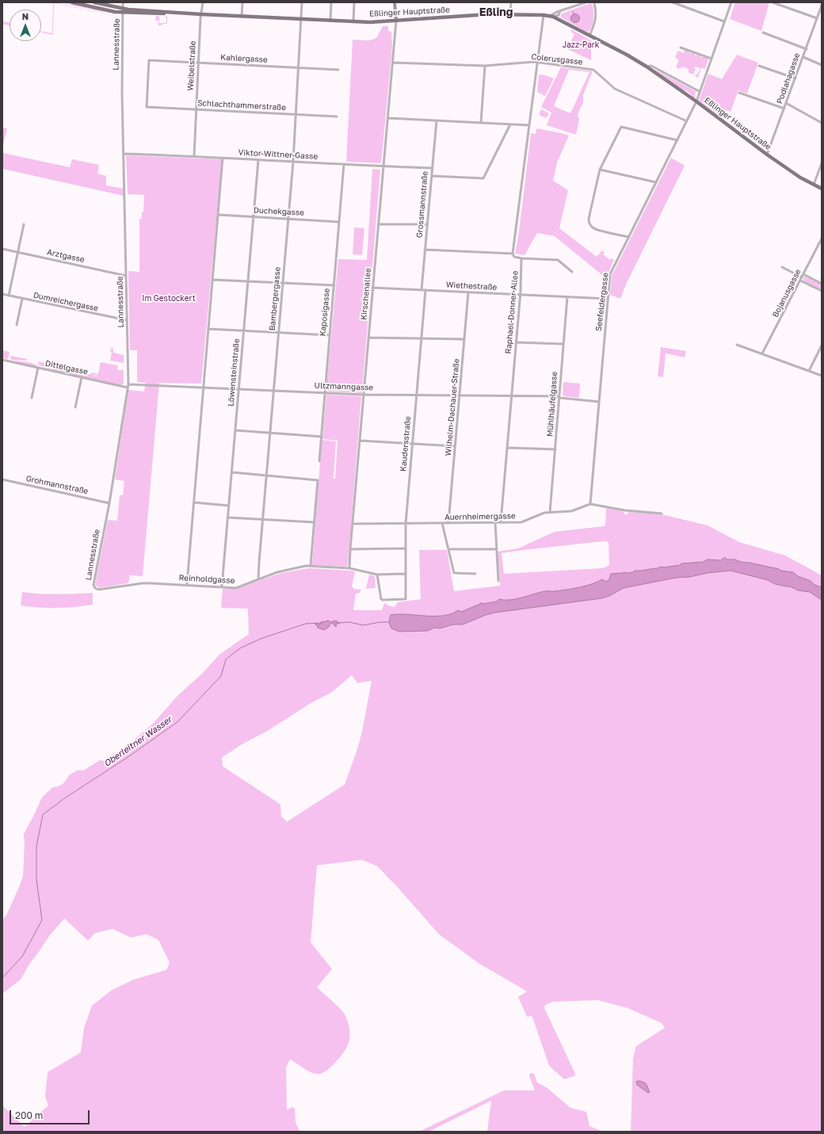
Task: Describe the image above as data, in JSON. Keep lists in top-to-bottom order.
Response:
{
  "streets": {
    "main road": ["Eßlinger Hauptstraße"],
    "street": [
      "Lannesstraße",
      "Kahlergasse",
      "Colerusgasse",
      "Weibelstraße",
      "Podlahagasse",
      "Schlachthammerstraße",
      "Viktor-Wittner-Gasse",
      "Grossmannstraße",
      "Duchekgasse",
      "Arztgasse",
      "Wiethestraße",
      "Bojanusgasse",
      "Kirschenallee",
      "Bambergergasse",
      "Dumreichergasse",
      "Seefeldergasse",
      "Kaposigasse",
      "Raphael-Donner-Allee",
      "Dittelgasse",
      "Löwensteinstraße",
      "Ultzmanngasse",
      "Mühlhäufelgasse",
      "Wilhelm-Dachauer-Straße",
      "Kaudersstraße",
      "Grohmannstraße",
      "Auernheimergasse",
      "Reinholdgasse"
    ]
  },
  "crossings": [
    ["Eßlinger Hauptstraße", "Lannesstraße"],
    ["Eßlinger Hauptstraße", "Weibelstraße"],
    ["Eßlinger Hauptstraße", "Podlahagasse"],
    ["Eßlinger Hauptstraße", "Kirschenallee"],
    ["Eßlinger Hauptstraße", "Bambergergasse"],
    ["Eßlinger Hauptstraße", "Seefeldergasse"],
    ["Lannesstraße", "Viktor-Wittner-Gasse"],
    ["Lannesstraße", "Arztgasse"],
    ["Lannesstraße", "Dumreichergasse"],
    ["Lannesstraße", "Dittelgasse"],
    ["Lannesstraße", "Ultzmanngasse"],
    ["Lannesstraße", "Grohmannstraße"],
    ["Lannesstraße", "Reinholdgasse"],
    ["Kahlergasse", "Weibelstraße"],
    ["Kahlergasse", "Schlachthammerstraße"],
    ["Kahlergasse", "Bambergergasse"],
    ["Colerusgasse", "Kirschenallee"],
    ["Colerusgasse", "Seefeldergasse"],
    ["Weibelstraße", "Schlachthammerstraße"],
    ["Weibelstraße", "Viktor-Wittner-Gasse"],
    ["Schlachthammerstraße", "Bambergergasse"],
    ["Viktor-Wittner-Gasse", "Grossmannstraße"],
    ["Viktor-Wittner-Gasse", "Kirschenallee"],
    ["Viktor-Wittner-Gasse", "Bambergergasse"],
    ["Viktor-Wittner-Gasse", "Kaposigasse"],
    ["Viktor-Wittner-Gasse", "Löwensteinstraße"],
    ["Grossmannstraße", "Wiethestraße"],
    ["Duchekgasse", "Bambergergasse"],
    ["Duchekgasse", "Kaposigasse"],
    ["Duchekgasse", "Löwensteinstraße"],
    ["Wiethestraße", "Kirschenallee"],
    ["Wiethestraße", "Seefeldergasse"],
    ["Wiethestraße", "Raphael-Donner-Allee"],
    ["Wiethestraße", "Mühlhäufelgasse"],
    ["Wiethestraße", "Wilhelm-Dachauer-Straße"],
    ["Wiethestraße", "Kaudersstraße"],
    ["Kirschenallee", "Ultzmanngasse"],
    ["Kirschenallee", "Auernheimergasse"],
    ["Kirschenallee", "Reinholdgasse"],
    ["Bambergergasse", "Ultzmanngasse"],
    ["Bambergergasse", "Reinholdgasse"],
    ["Seefeldergasse", "Ultzmanngasse"],
    ["Seefeldergasse", "Auernheimergasse"],
    ["Kaposigasse", "Ultzmanngasse"],
    ["Raphael-Donner-Allee", "Ultzmanngasse"],
    ["Raphael-Donner-Allee", "Auernheimergasse"],
    ["Löwensteinstraße", "Ultzmanngasse"],
    ["Löwensteinstraße", "Reinholdgasse"],
    ["Ultzmanngasse", "Mühlhäufelgasse"],
    ["Ultzmanngasse", "Wilhelm-Dachauer-Straße"],
    ["Ultzmanngasse", "Kaudersstraße"],
    ["Mühlhäufelgasse", "Auernheimergasse"],
    ["Wilhelm-Dachauer-Straße", "Auernheimergasse"],
    ["Kaudersstraße", "Auernheimergasse"],
    ["Kaudersstraße", "Reinholdgasse"]
  ],
  "districts": ["Eßling"],
  "water": ["Oberleitner Wasser"],
  "parks": ["Jazz-Park", "Im Gestockert"],
  "scale_bar": "200 m",
  "north": "top"
}
